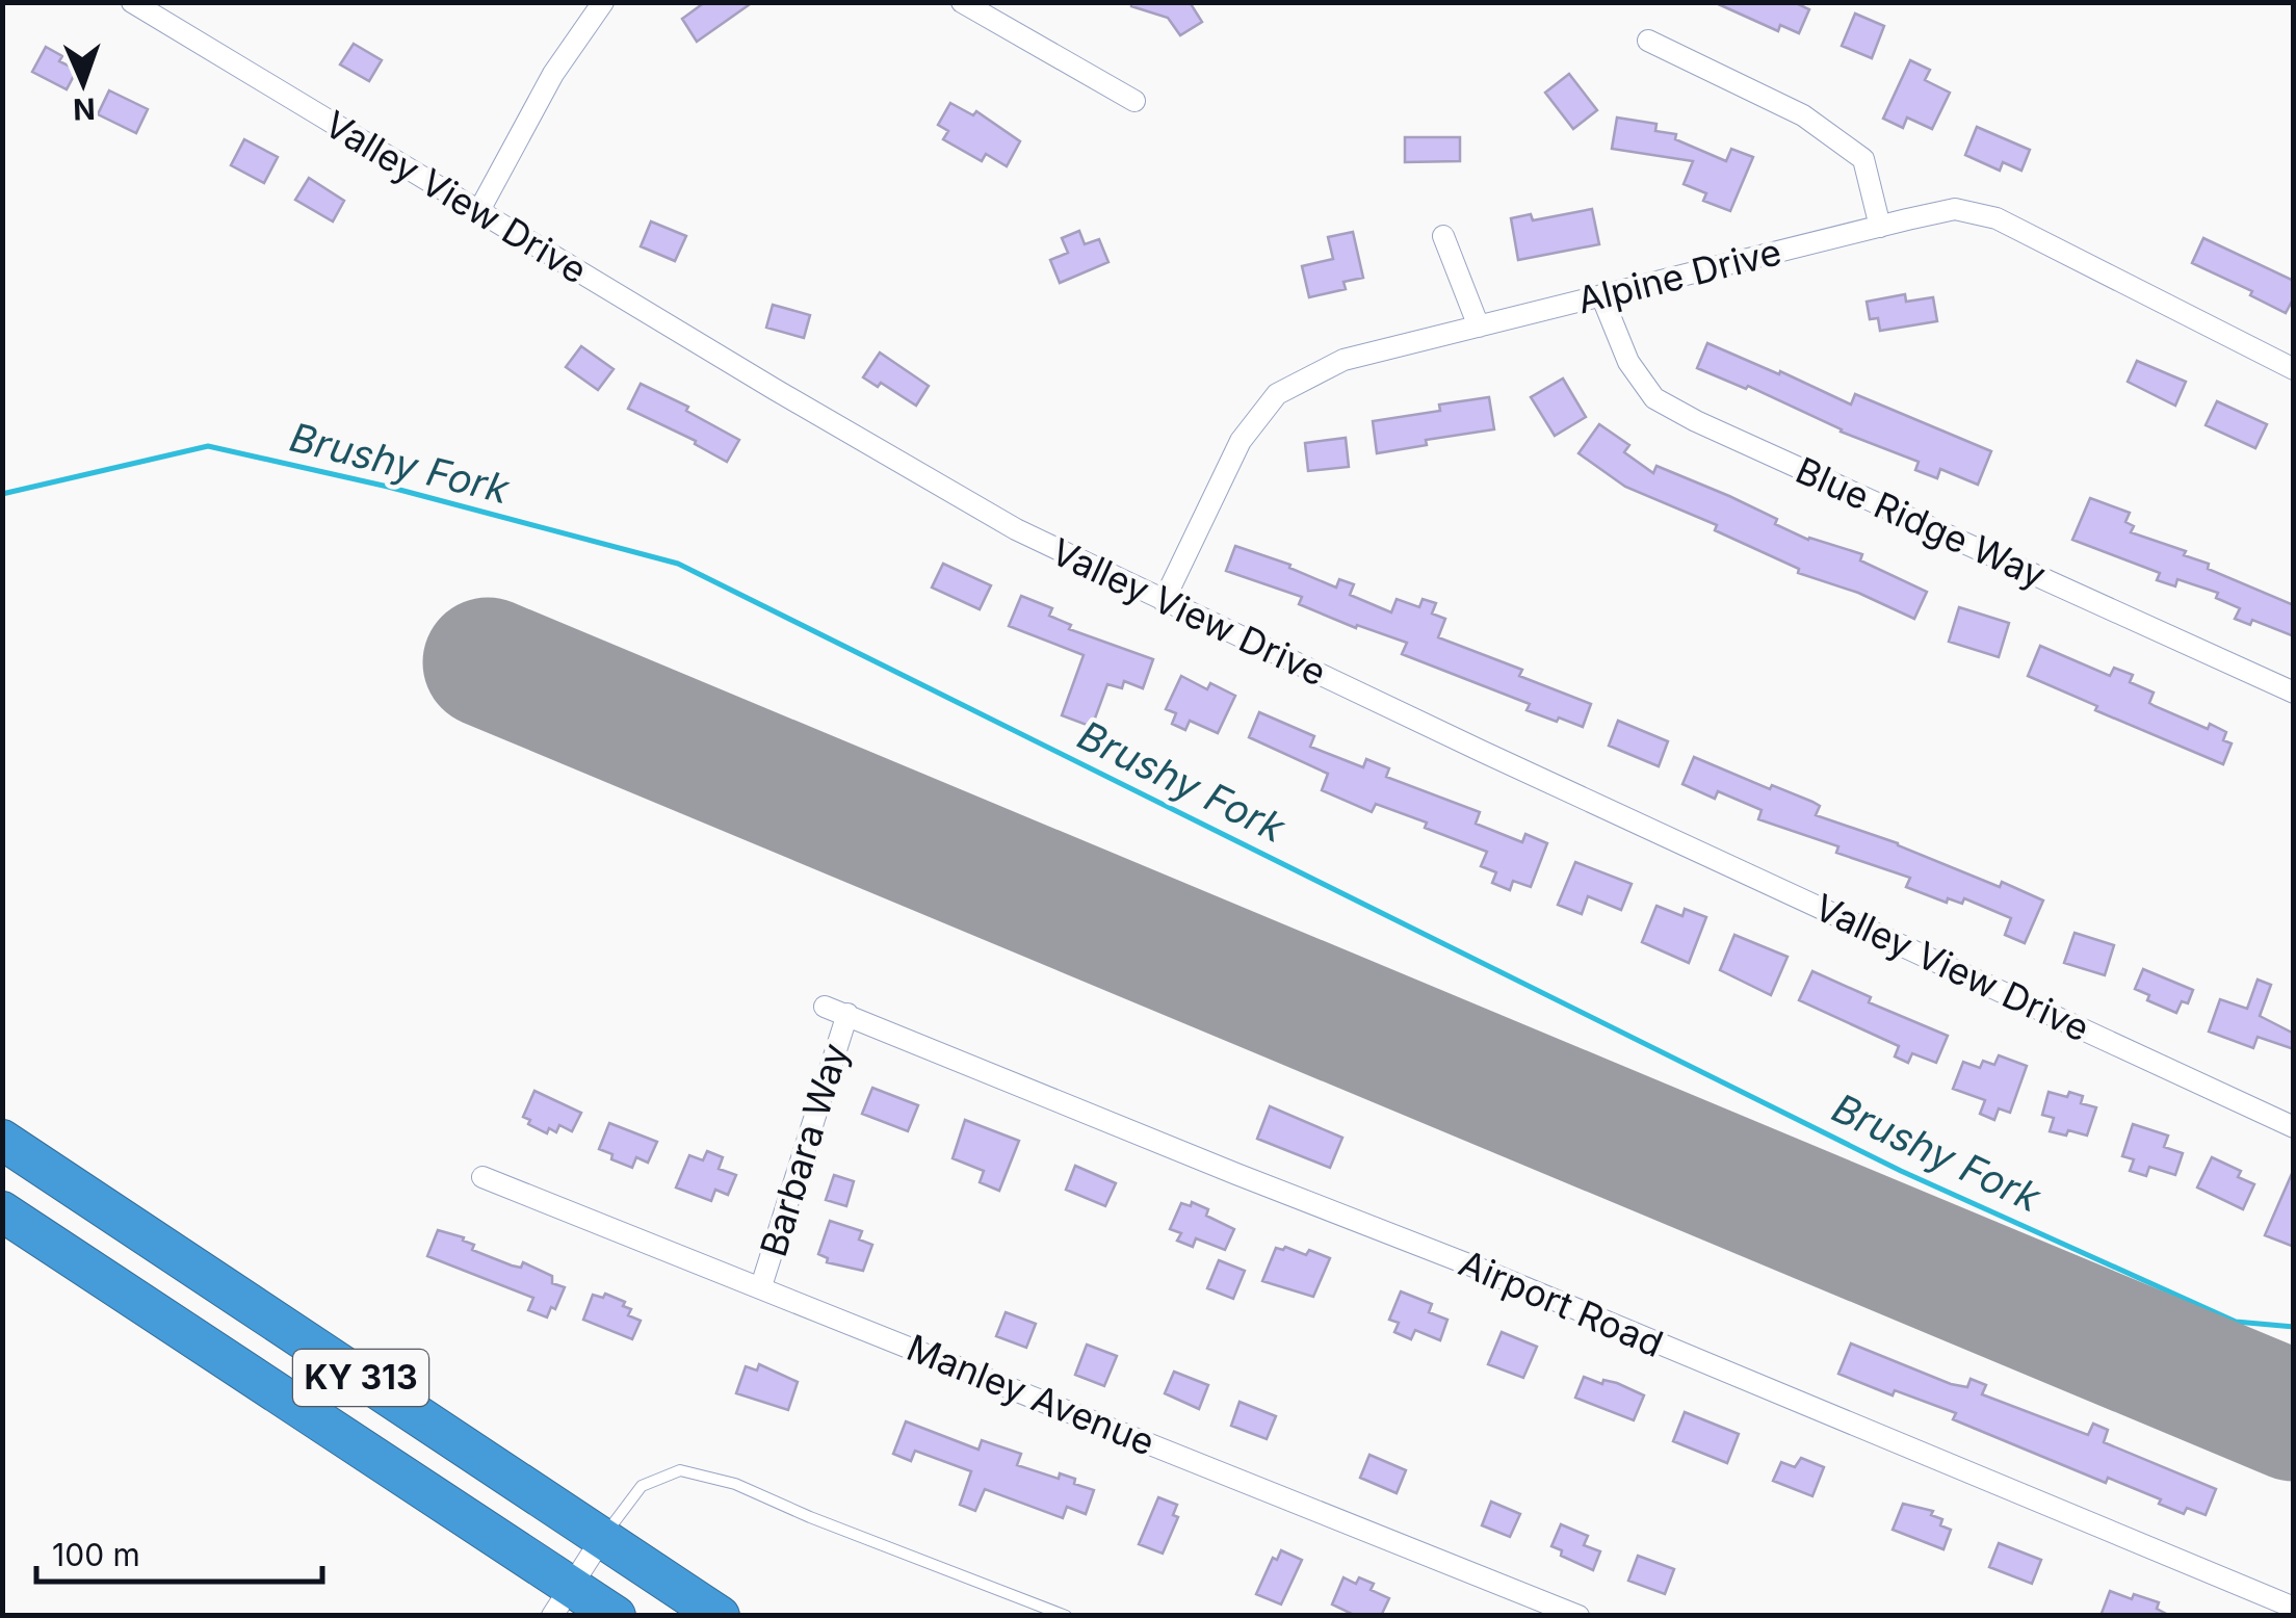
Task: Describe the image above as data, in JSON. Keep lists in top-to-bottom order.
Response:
{
  "streets": {
    "highway": ["KY 313"],
    "street": [
      "Valley View Drive",
      "Alpine Drive",
      "Blue Ridge Way",
      "Barbara Way",
      "Airport Road",
      "Manley Avenue"
    ]
  },
  "crossings": [
    ["Valley View Drive", "Alpine Drive"],
    ["Alpine Drive", "Blue Ridge Way"],
    ["Barbara Way", "Airport Road"],
    ["Barbara Way", "Manley Avenue"]
  ],
  "water": ["Brushy Fork"],
  "scale_bar": "100 m",
  "north": "bottom"
}
